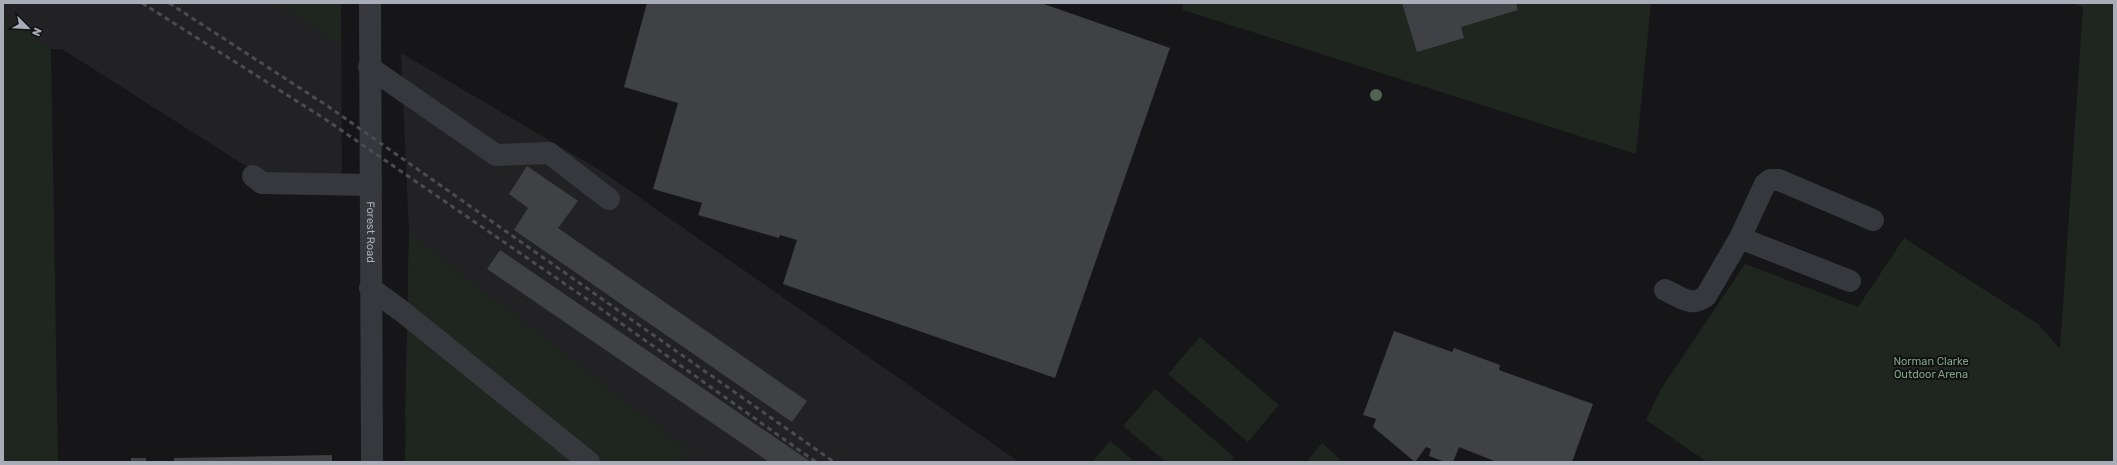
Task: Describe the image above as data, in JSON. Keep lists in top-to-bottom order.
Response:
{
  "streets": {
    "street": ["Forest Road"]
  },
  "parks": ["Norman Clarke Outdoor Arena"],
  "north": "bottom right"
}
